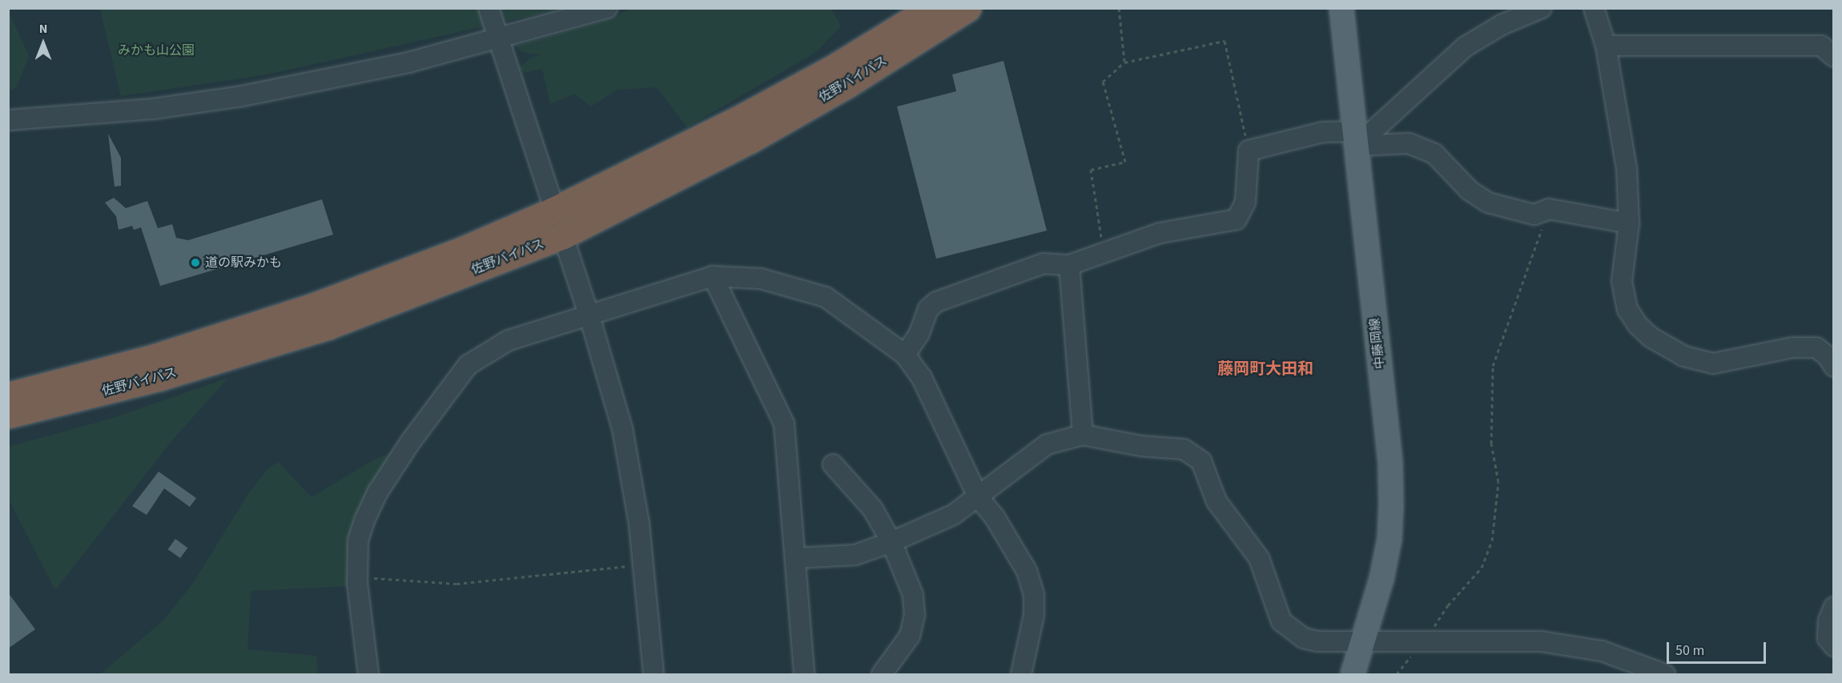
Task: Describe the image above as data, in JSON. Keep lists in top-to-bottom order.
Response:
{
  "streets": {
    "highway": ["佐野バイパス"],
    "main road": ["中藤岡線"]
  },
  "districts": ["藤岡町大田和"],
  "parks": ["みかも山公園"],
  "places": ["道の駅みかも"],
  "scale_bar": "50 m",
  "north": "top"
}
